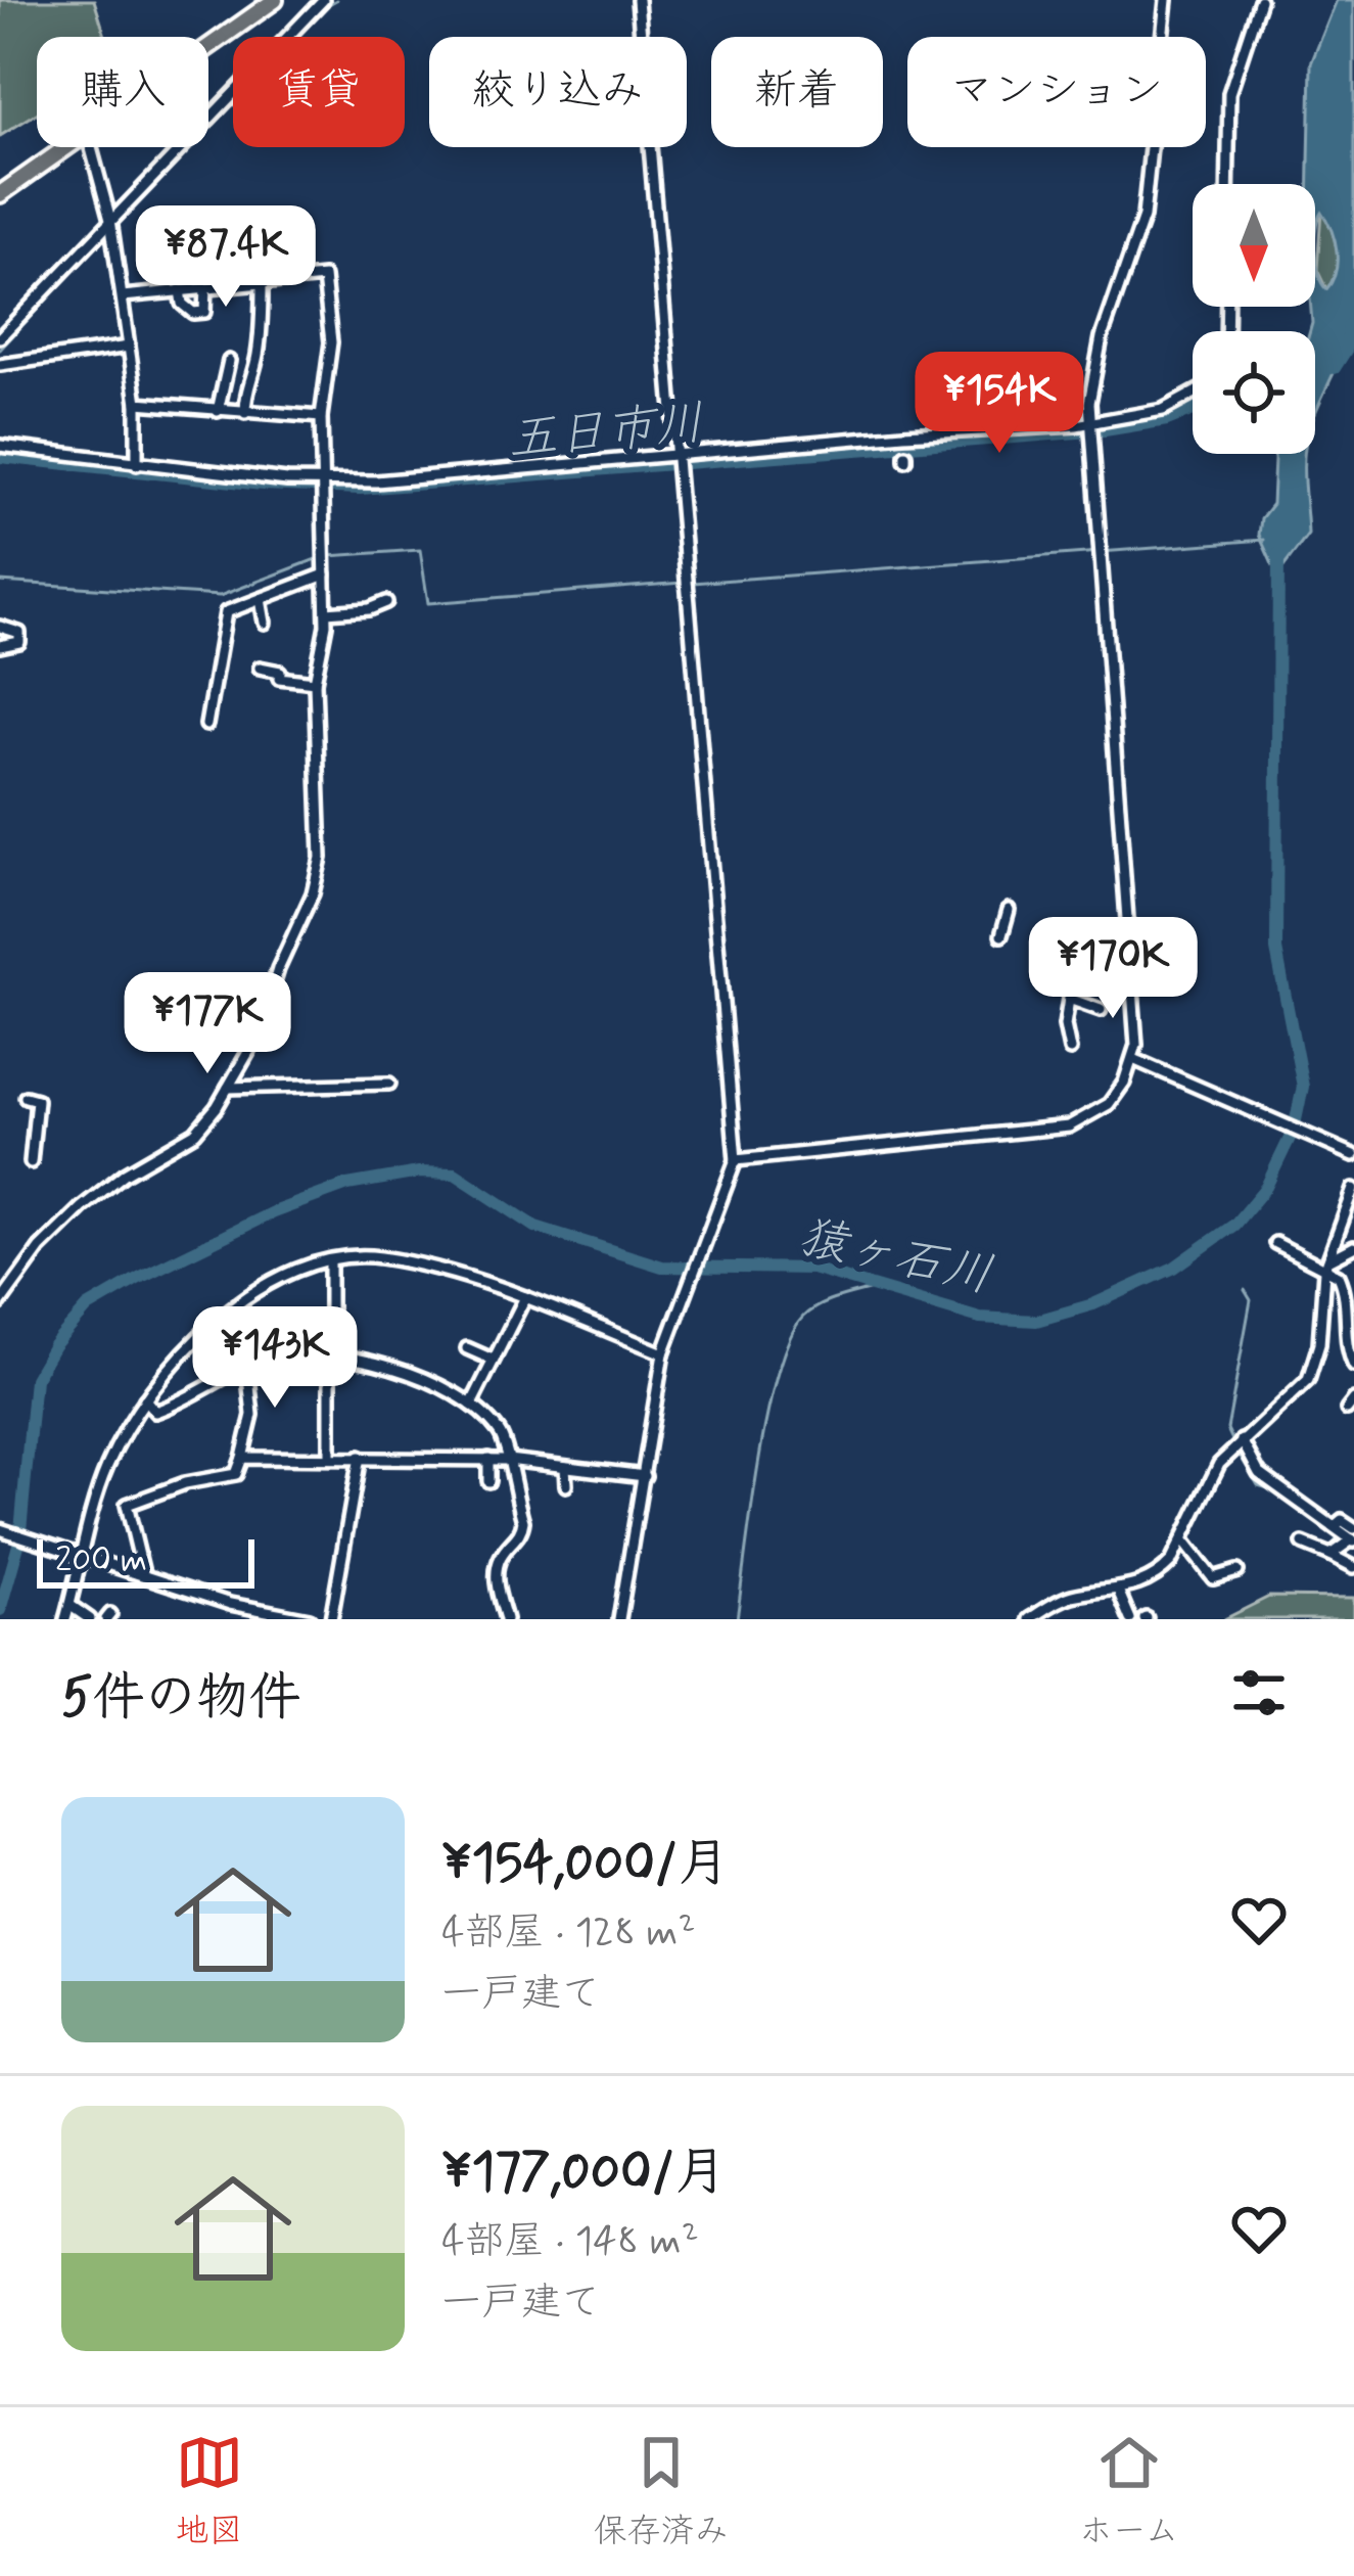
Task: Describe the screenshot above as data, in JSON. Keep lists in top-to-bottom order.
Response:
{
  "water": ["五日市川", "猿ヶ石川"],
  "scale_bar": "200 m",
  "north": "bottom",
  "page": {
    "chip": [
      "購入",
      "賃貸",
      "絞り込み",
      "新着",
      "マンション"
    ],
    "price": [
      "¥87.4K",
      "¥154K",
      "¥170K",
      "¥177K",
      "¥143K"
    ],
    "scale": "200 m",
    "heading": "5件の物件",
    "list": [
      {
        "name": "¥154,000/月",
        "note": "4部屋 · 128 m² · 一戸建て"
      },
      {
        "name": "¥177,000/月",
        "note": "4部屋 · 148 m² · 一戸建て"
      }
    ],
    "tabs": ["地図", "保存済み", "ホーム"]
  }
}
